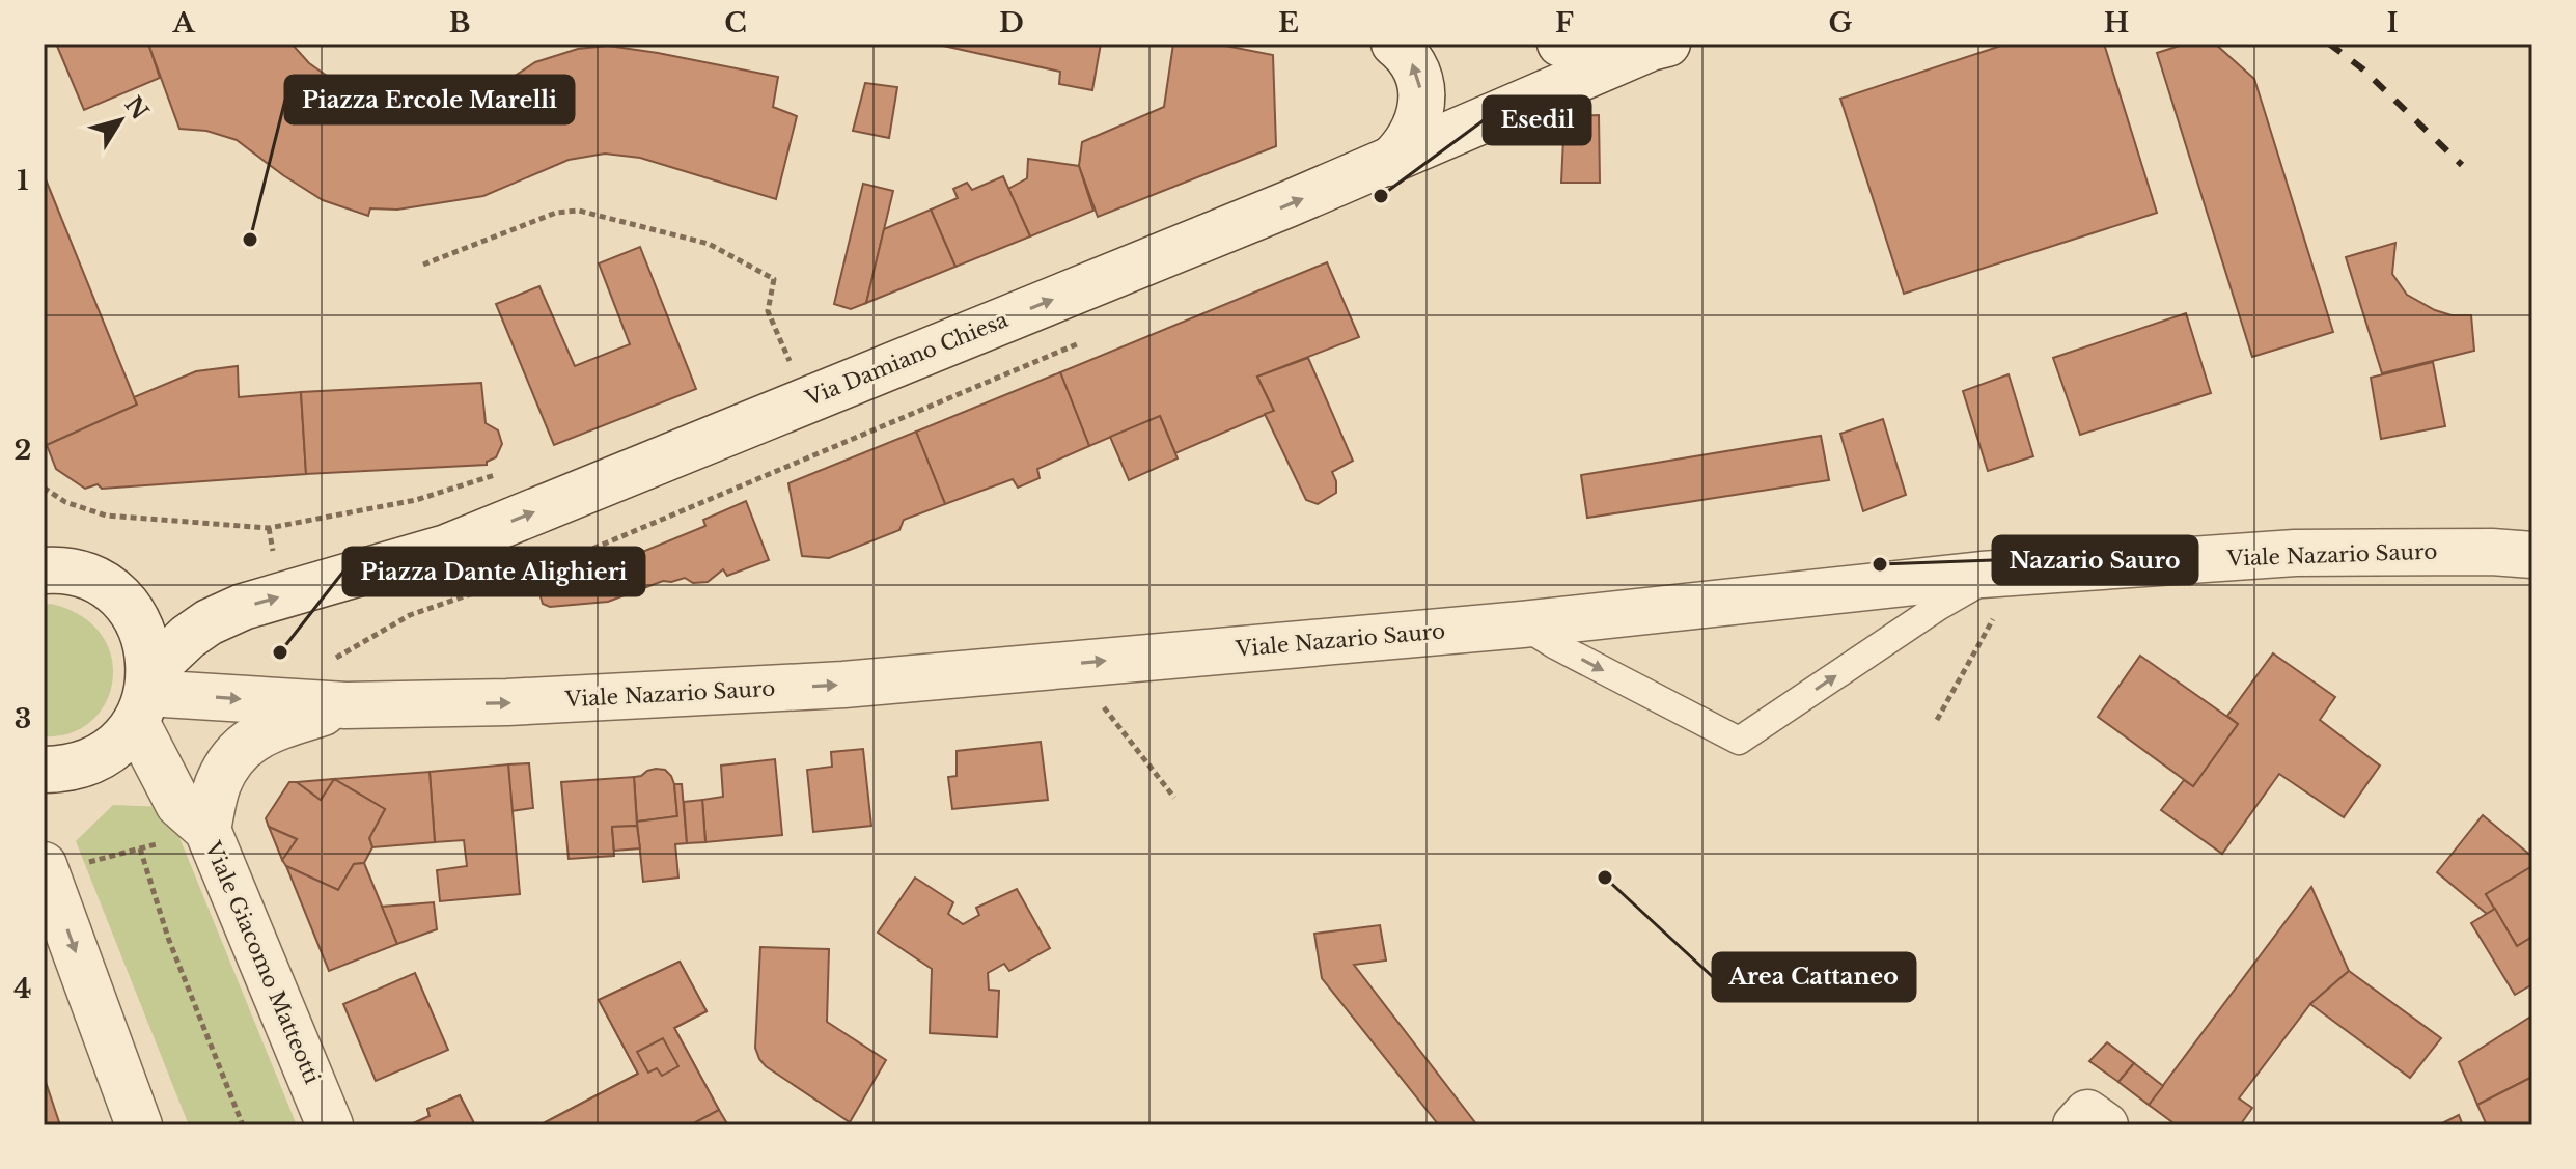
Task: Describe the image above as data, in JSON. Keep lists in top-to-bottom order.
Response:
{
  "streets": {
    "street": ["Via Damiano Chiesa", "Viale Nazario Sauro", "Viale Giacomo Matteotti"]
  },
  "crossings": [
    ["Via Damiano Chiesa", "Viale Nazario Sauro"],
    ["Via Damiano Chiesa", "Viale Giacomo Matteotti"],
    ["Viale Nazario Sauro", "Viale Giacomo Matteotti"]
  ],
  "one_way": ["Via Damiano Chiesa", "Viale Nazario Sauro"],
  "places": [
    "Esedil",
    "Piazza Ercole Marelli",
    "Nazario Sauro",
    "Piazza Dante Alighieri",
    "Area Cattaneo"
  ],
  "north": "top right",
  "grid": {
    "columns": [
      "A",
      "B",
      "C",
      "D",
      "E",
      "F",
      "G",
      "H",
      "I"
    ],
    "rows": [
      "1",
      "2",
      "3",
      "4"
    ]
  }
}
